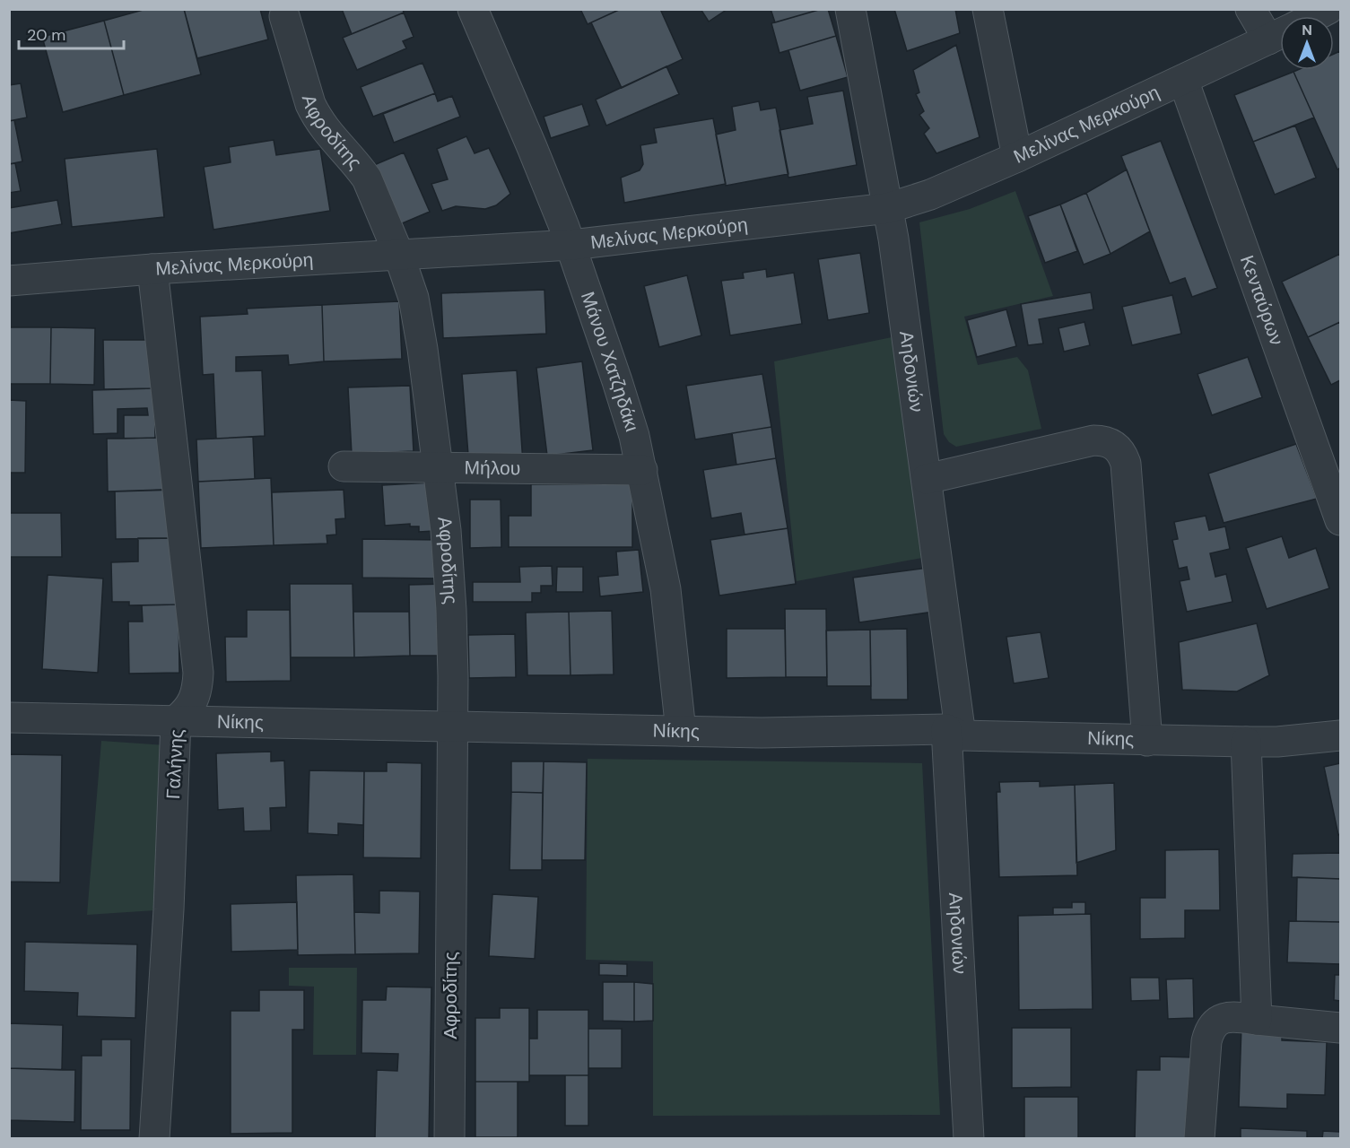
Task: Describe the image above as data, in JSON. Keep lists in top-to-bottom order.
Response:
{
  "streets": {
    "street": [
      "Μελίνας Μερκούρη",
      "Αφροδίτης",
      "Κενταύρων",
      "Μάνου Χατζηδάκι",
      "Αηδονιών",
      "Μήλου",
      "Νίκης",
      "Γαλήνης"
    ]
  },
  "crossings": [
    ["Μελίνας Μερκούρη", "Αφροδίτης"],
    ["Μελίνας Μερκούρη", "Κενταύρων"],
    ["Μελίνας Μερκούρη", "Μάνου Χατζηδάκι"],
    ["Μελίνας Μερκούρη", "Αηδονιών"],
    ["Μελίνας Μερκούρη", "Γαλήνης"],
    ["Αφροδίτης", "Μήλου"],
    ["Αφροδίτης", "Νίκης"],
    ["Μάνου Χατζηδάκι", "Μήλου"],
    ["Μάνου Χατζηδάκι", "Νίκης"],
    ["Αηδονιών", "Νίκης"],
    ["Νίκης", "Γαλήνης"]
  ],
  "scale_bar": "20 m",
  "north": "top"
}
